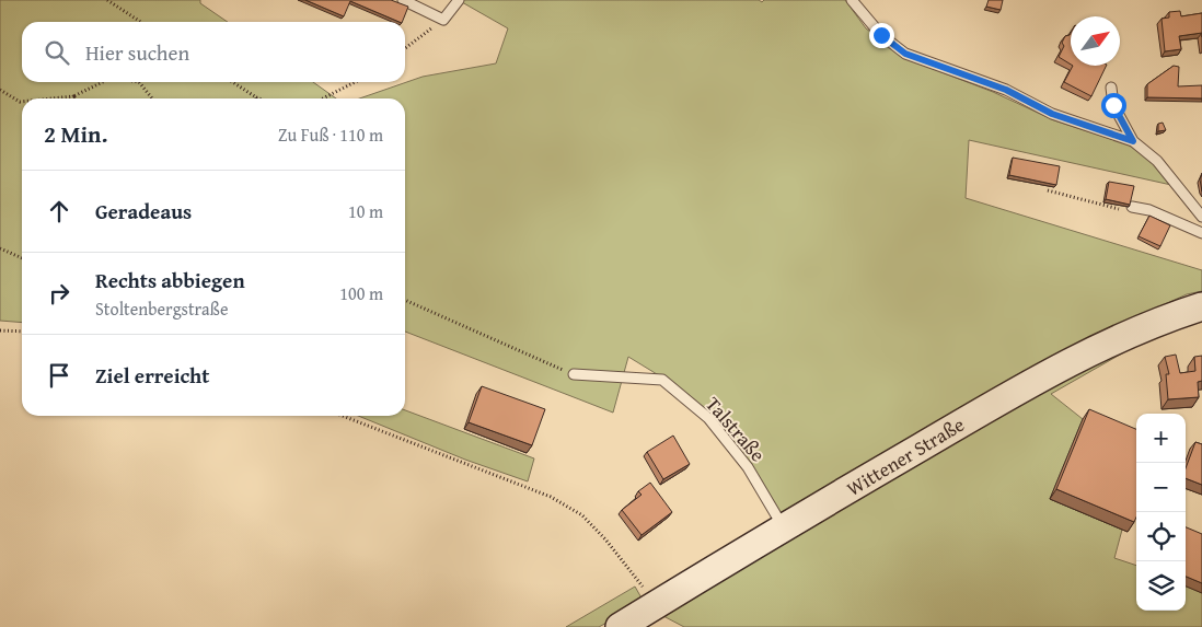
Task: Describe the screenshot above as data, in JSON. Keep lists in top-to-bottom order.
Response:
{
  "streets": {
    "main road": ["Wittener Straße"],
    "lane": ["Talstraße"]
  },
  "crossings": [
    ["Talstraße", "Wittener Straße"]
  ],
  "north": "top right",
  "page": {
    "search": "Hier suchen",
    "heading": ["2 Min.", "Zu Fuß · 110 m"],
    "list": [
      ["Geradeaus", "10 m"],
      ["Rechts abbiegen", "Stoltenbergstraße", "100 m"],
      "Ziel erreicht"
    ],
    "map_buttons": ["+", "−"]
  }
}
